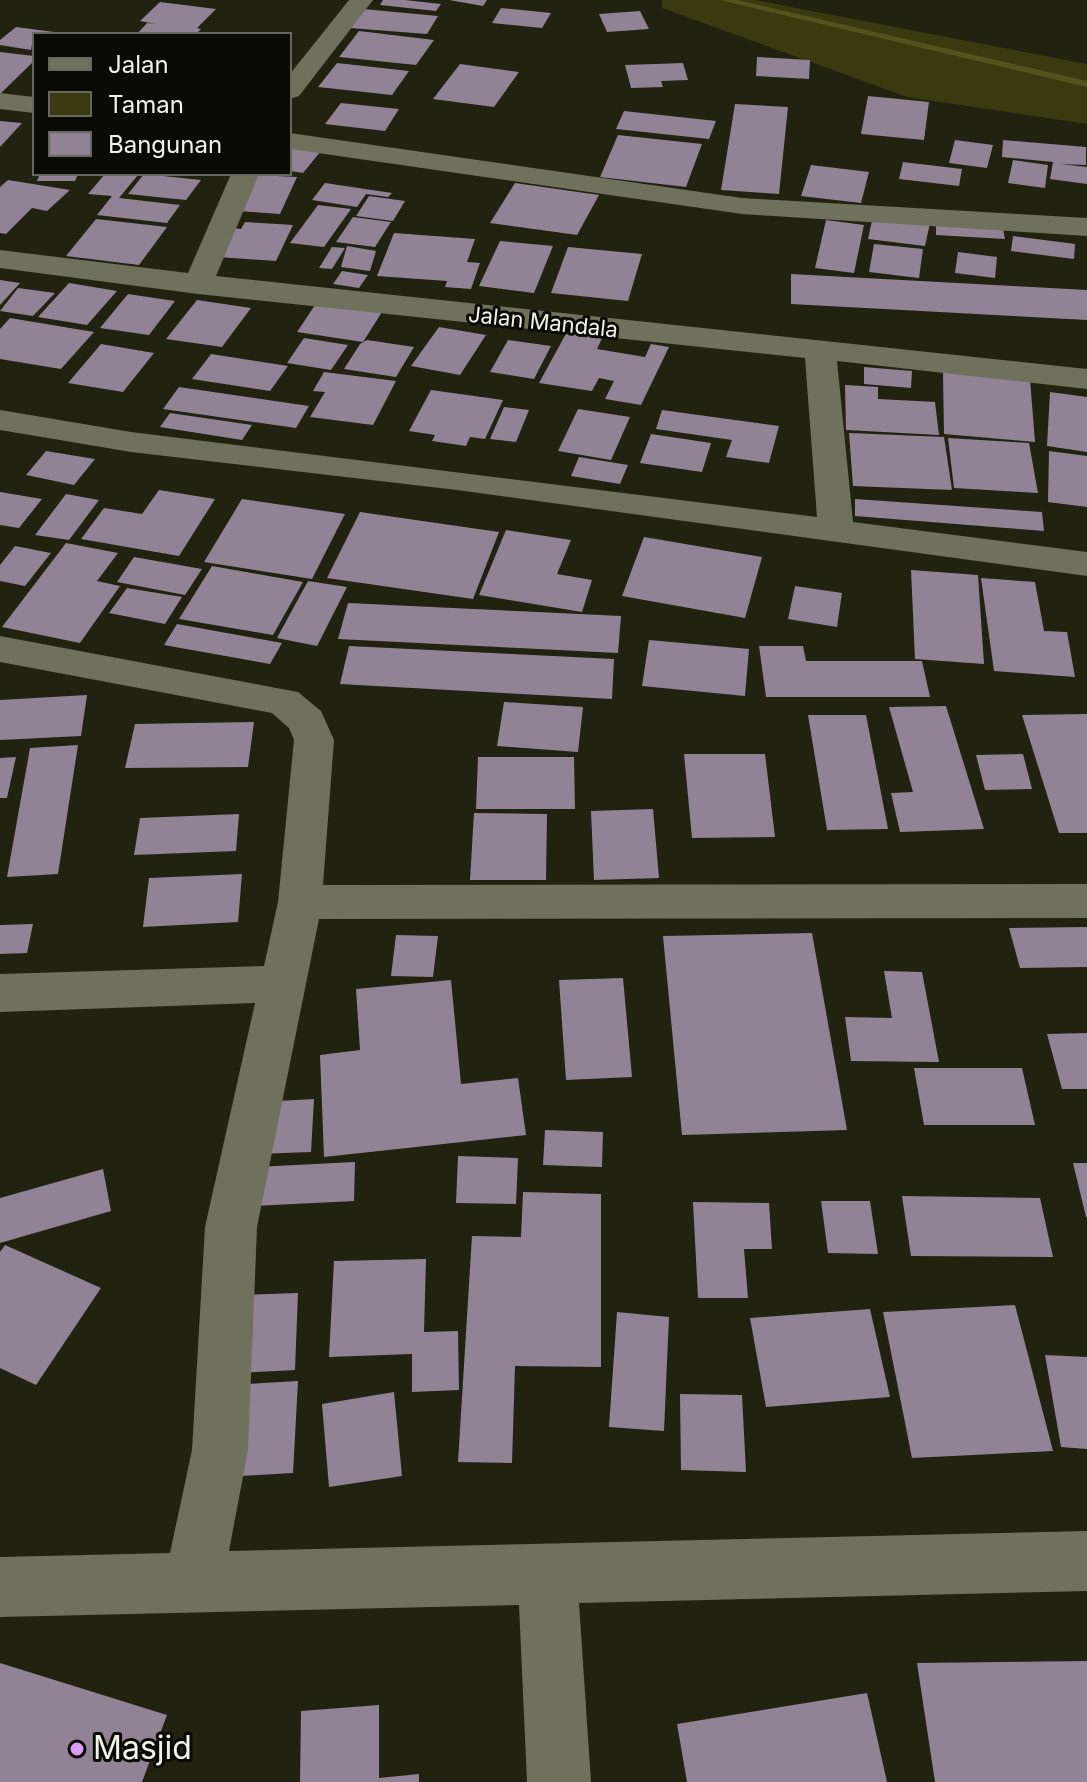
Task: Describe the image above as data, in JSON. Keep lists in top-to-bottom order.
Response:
{
  "streets": {
    "street": ["Jalan Mandala"]
  },
  "places": ["Masjid"],
  "legend": ["Jalan", "Taman", "Bangunan"]
}
